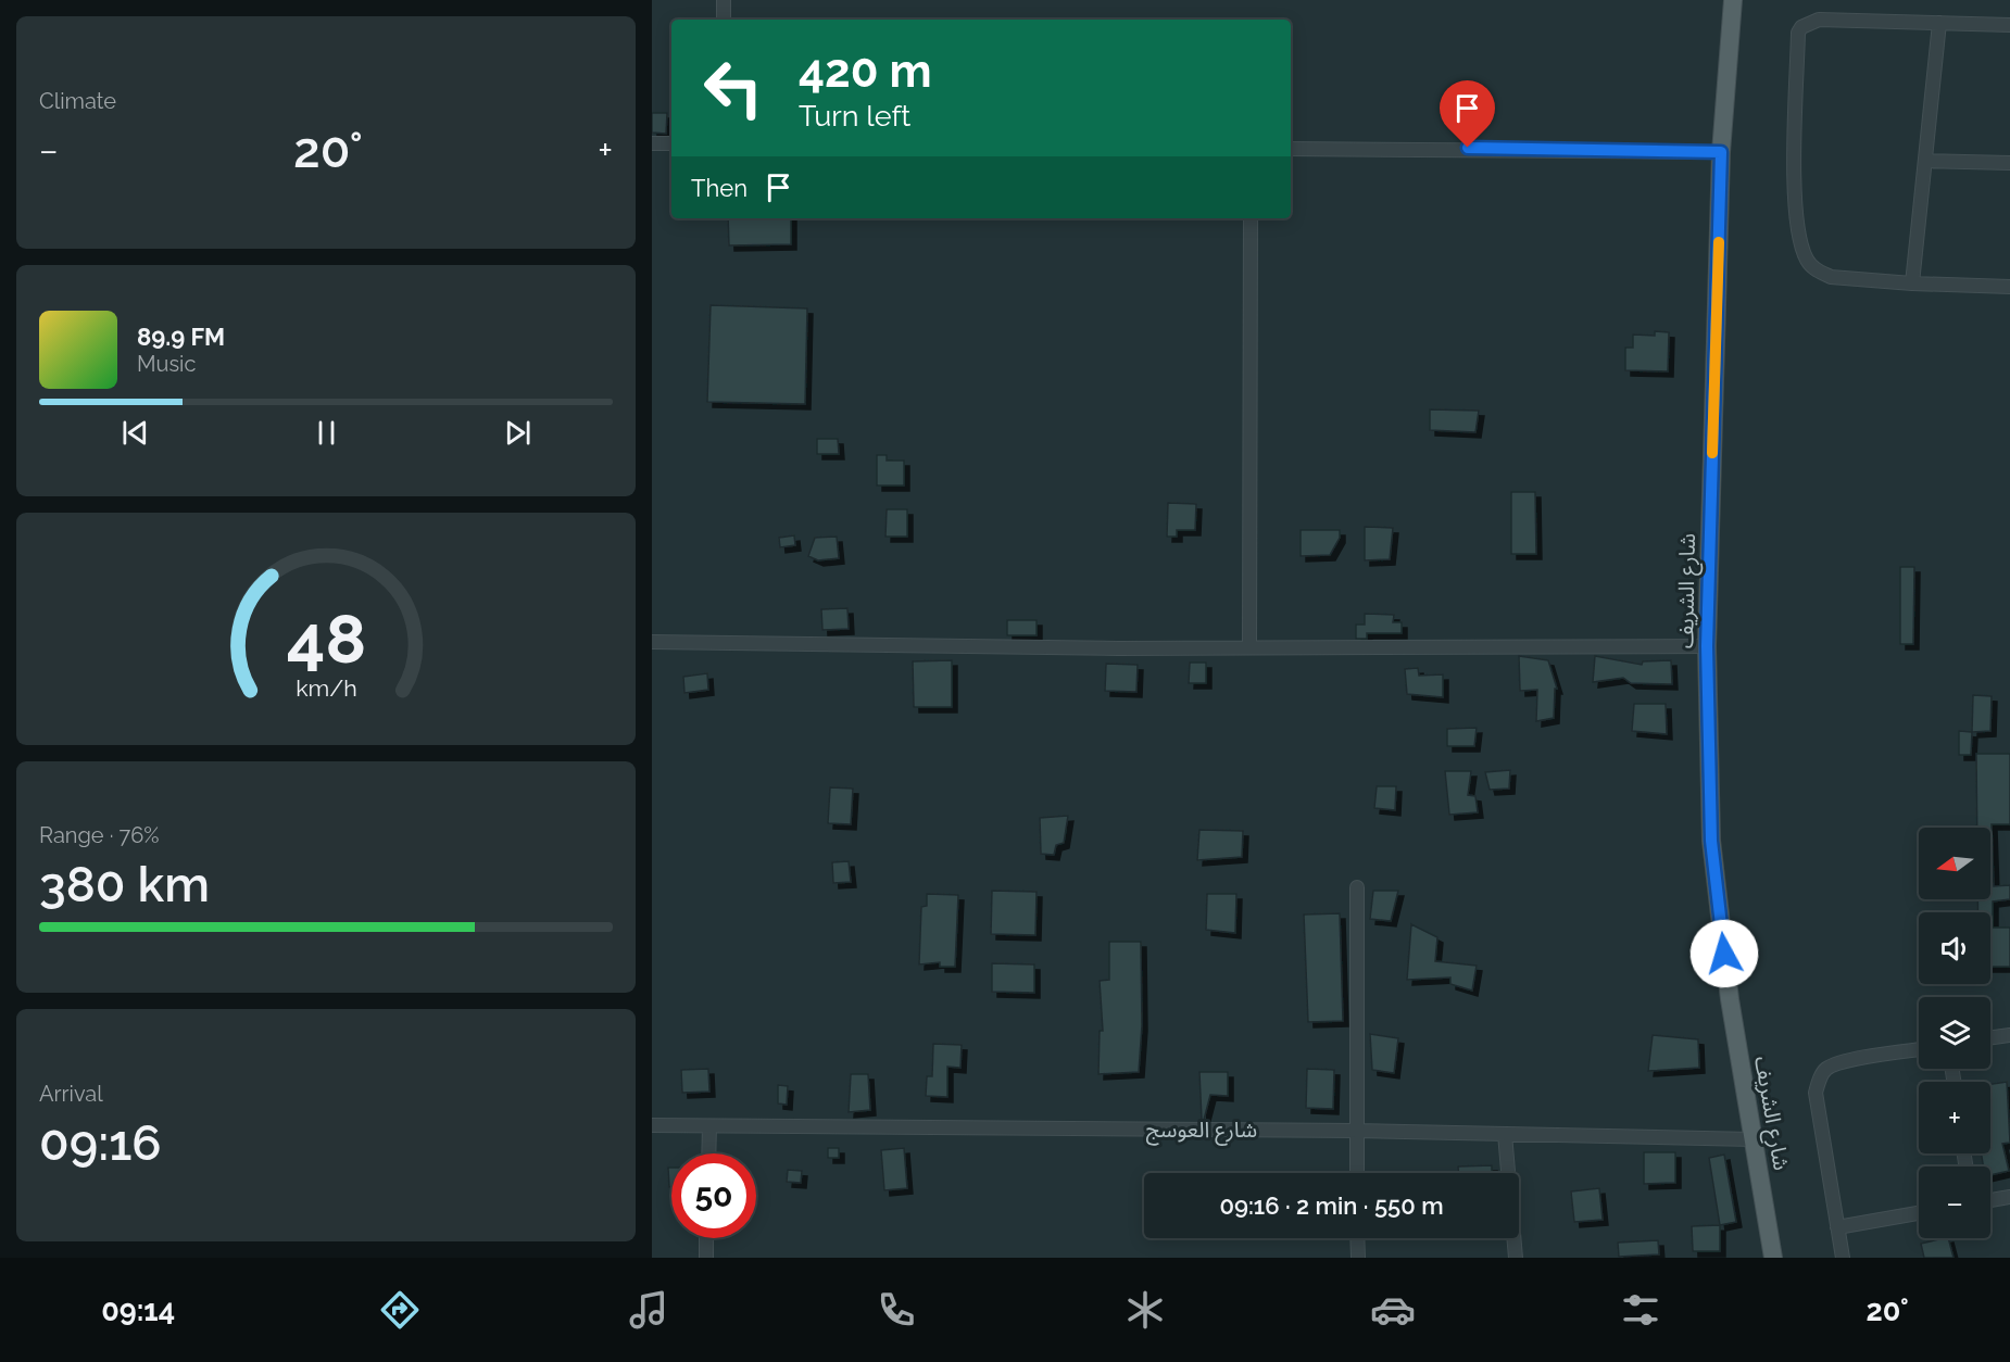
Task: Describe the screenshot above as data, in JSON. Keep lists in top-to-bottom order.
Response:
{
  "streets": {
    "main road": ["شارع الشريف"],
    "street": ["شارع العوسج"]
  },
  "crossings": [
    ["شارع الشريف", "شارع العوسج"]
  ],
  "north": "left",
  "page": {
    "tile": [
      "Climate",
      ["Range · 76%", "380 km"],
      ["Arrival", "09:16"]
    ],
    "turn": ["420 m", "Turn left"],
    "heat": ["−", "20°", "+"],
    "then": "Then",
    "song": ["89.9 FM", "Music"],
    "map_buttons": ["+", "−"],
    "limit": "50",
    "trip": "09:16 · 2 min · 550 m",
    "tabs": ["09:14", "20°"],
    "gauge": ["48", "km/h"]
  }
}
